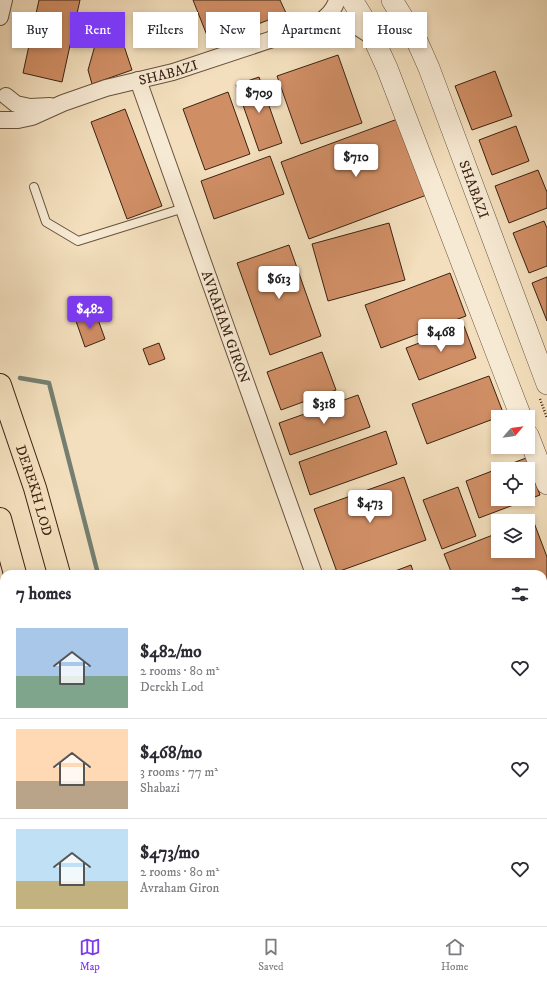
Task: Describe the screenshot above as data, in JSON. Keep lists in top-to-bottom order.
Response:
{
  "streets": {
    "main road": ["DEREKH LOD"],
    "street": ["SHABAZI", "AVRAHAM GIRON"]
  },
  "crossings": [
    ["SHABAZI", "AVRAHAM GIRON"]
  ],
  "north": "top right",
  "page": {
    "chip": [
      "Buy",
      "Rent",
      "Filters",
      "New",
      "Apartment",
      "House"
    ],
    "price": [
      "$709",
      "$710",
      "$613",
      "$482",
      "$468",
      "$318",
      "$473"
    ],
    "heading": "7 homes",
    "list": [
      {
        "name": "$482/mo",
        "note": "2 rooms · 80 m² · Derekh Lod"
      },
      {
        "name": "$468/mo",
        "note": "3 rooms · 77 m² · Shabazi"
      },
      {
        "name": "$473/mo",
        "note": "2 rooms · 80 m² · Avraham Giron"
      }
    ],
    "tabs": ["Map", "Saved", "Home"]
  }
}
